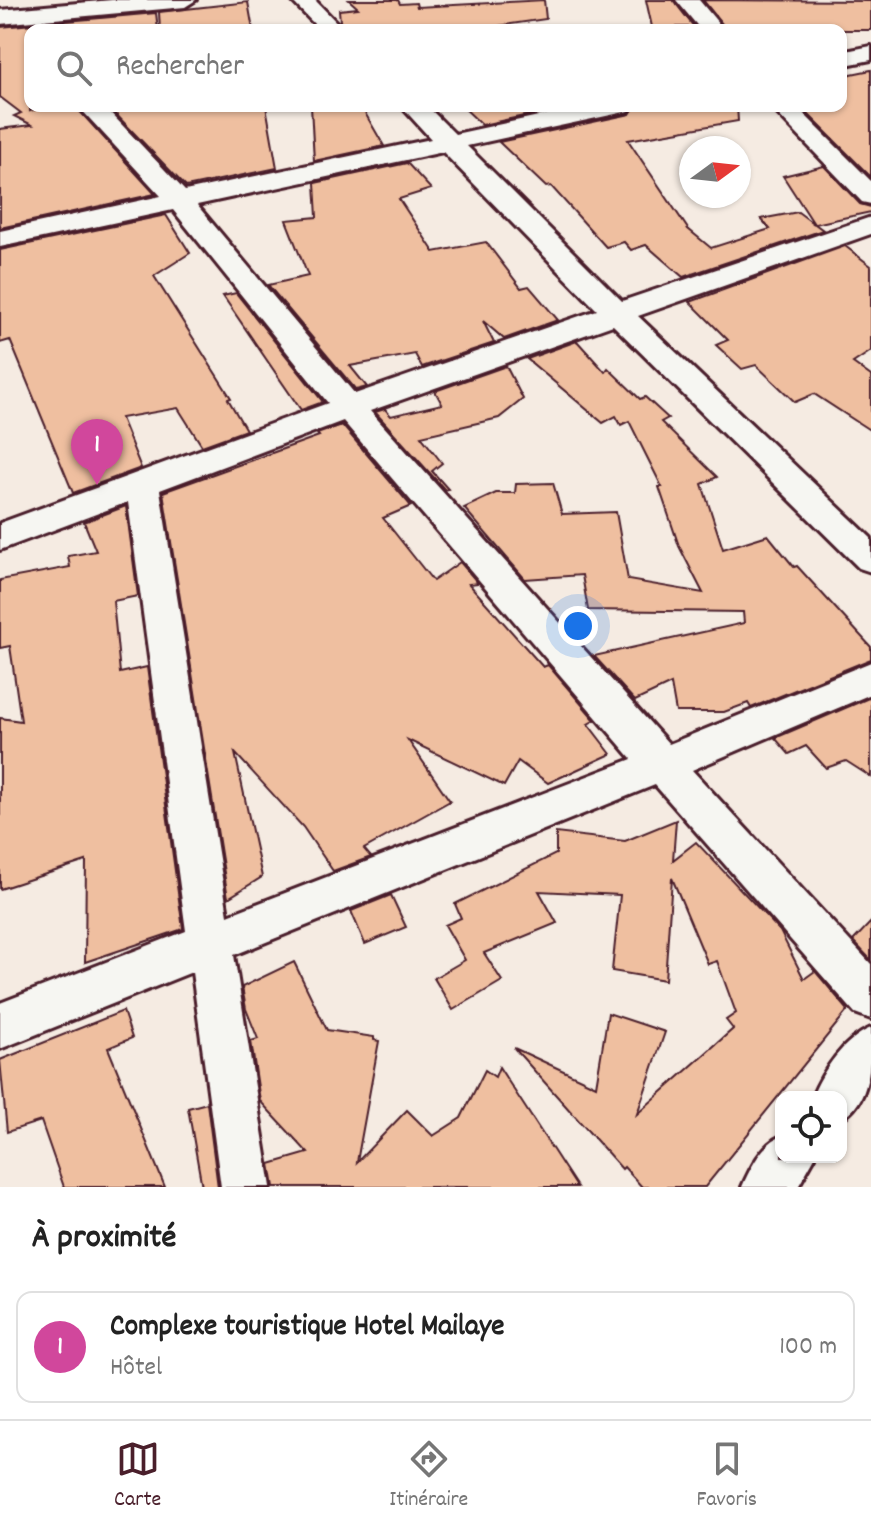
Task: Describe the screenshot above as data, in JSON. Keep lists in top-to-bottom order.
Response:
{
  "north": "right",
  "page": {
    "search": "Rechercher",
    "pins": "1",
    "heading": "À proximité",
    "list": [
      {
        "mark": "1",
        "name": "Complexe touristique Hotel Mailaye",
        "note": "Hôtel",
        "value": "100 m"
      }
    ],
    "nav": ["Carte", "Itinéraire", "Favoris"]
  }
}
